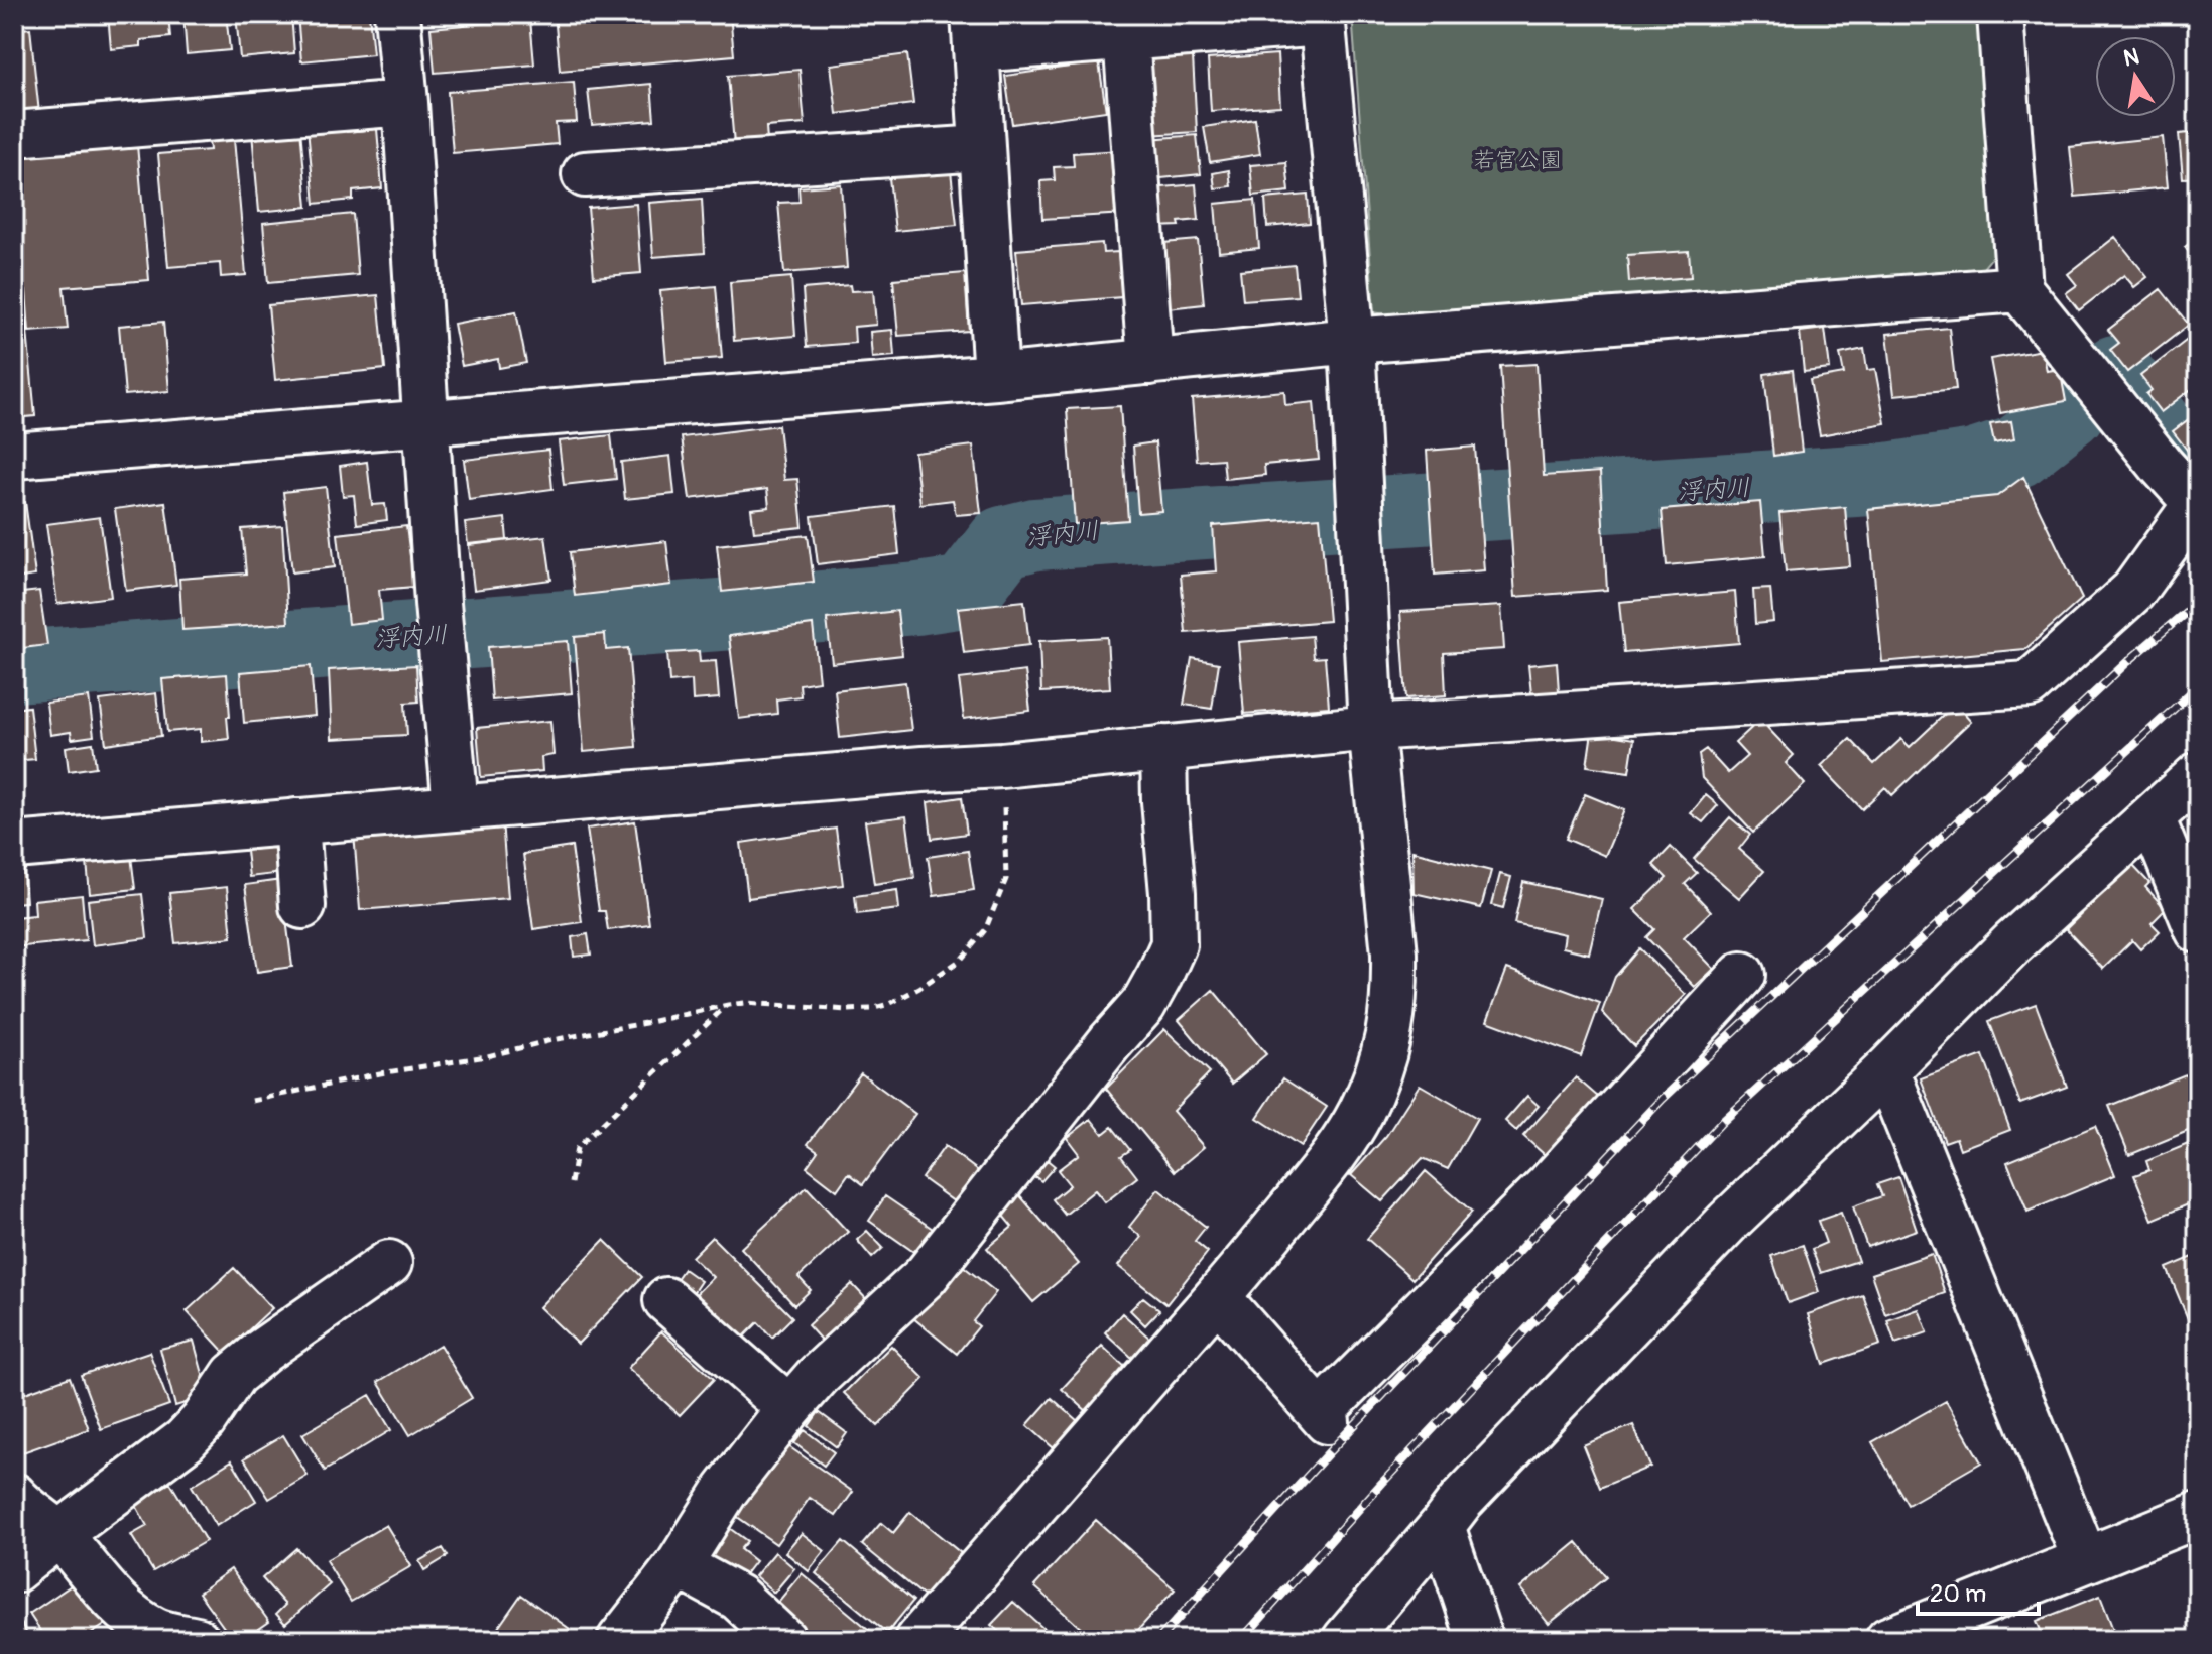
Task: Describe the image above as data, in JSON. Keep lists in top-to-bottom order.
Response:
{
  "water": ["浮内川"],
  "parks": ["若宮公園"],
  "scale_bar": "20 m",
  "north": "top"
}
